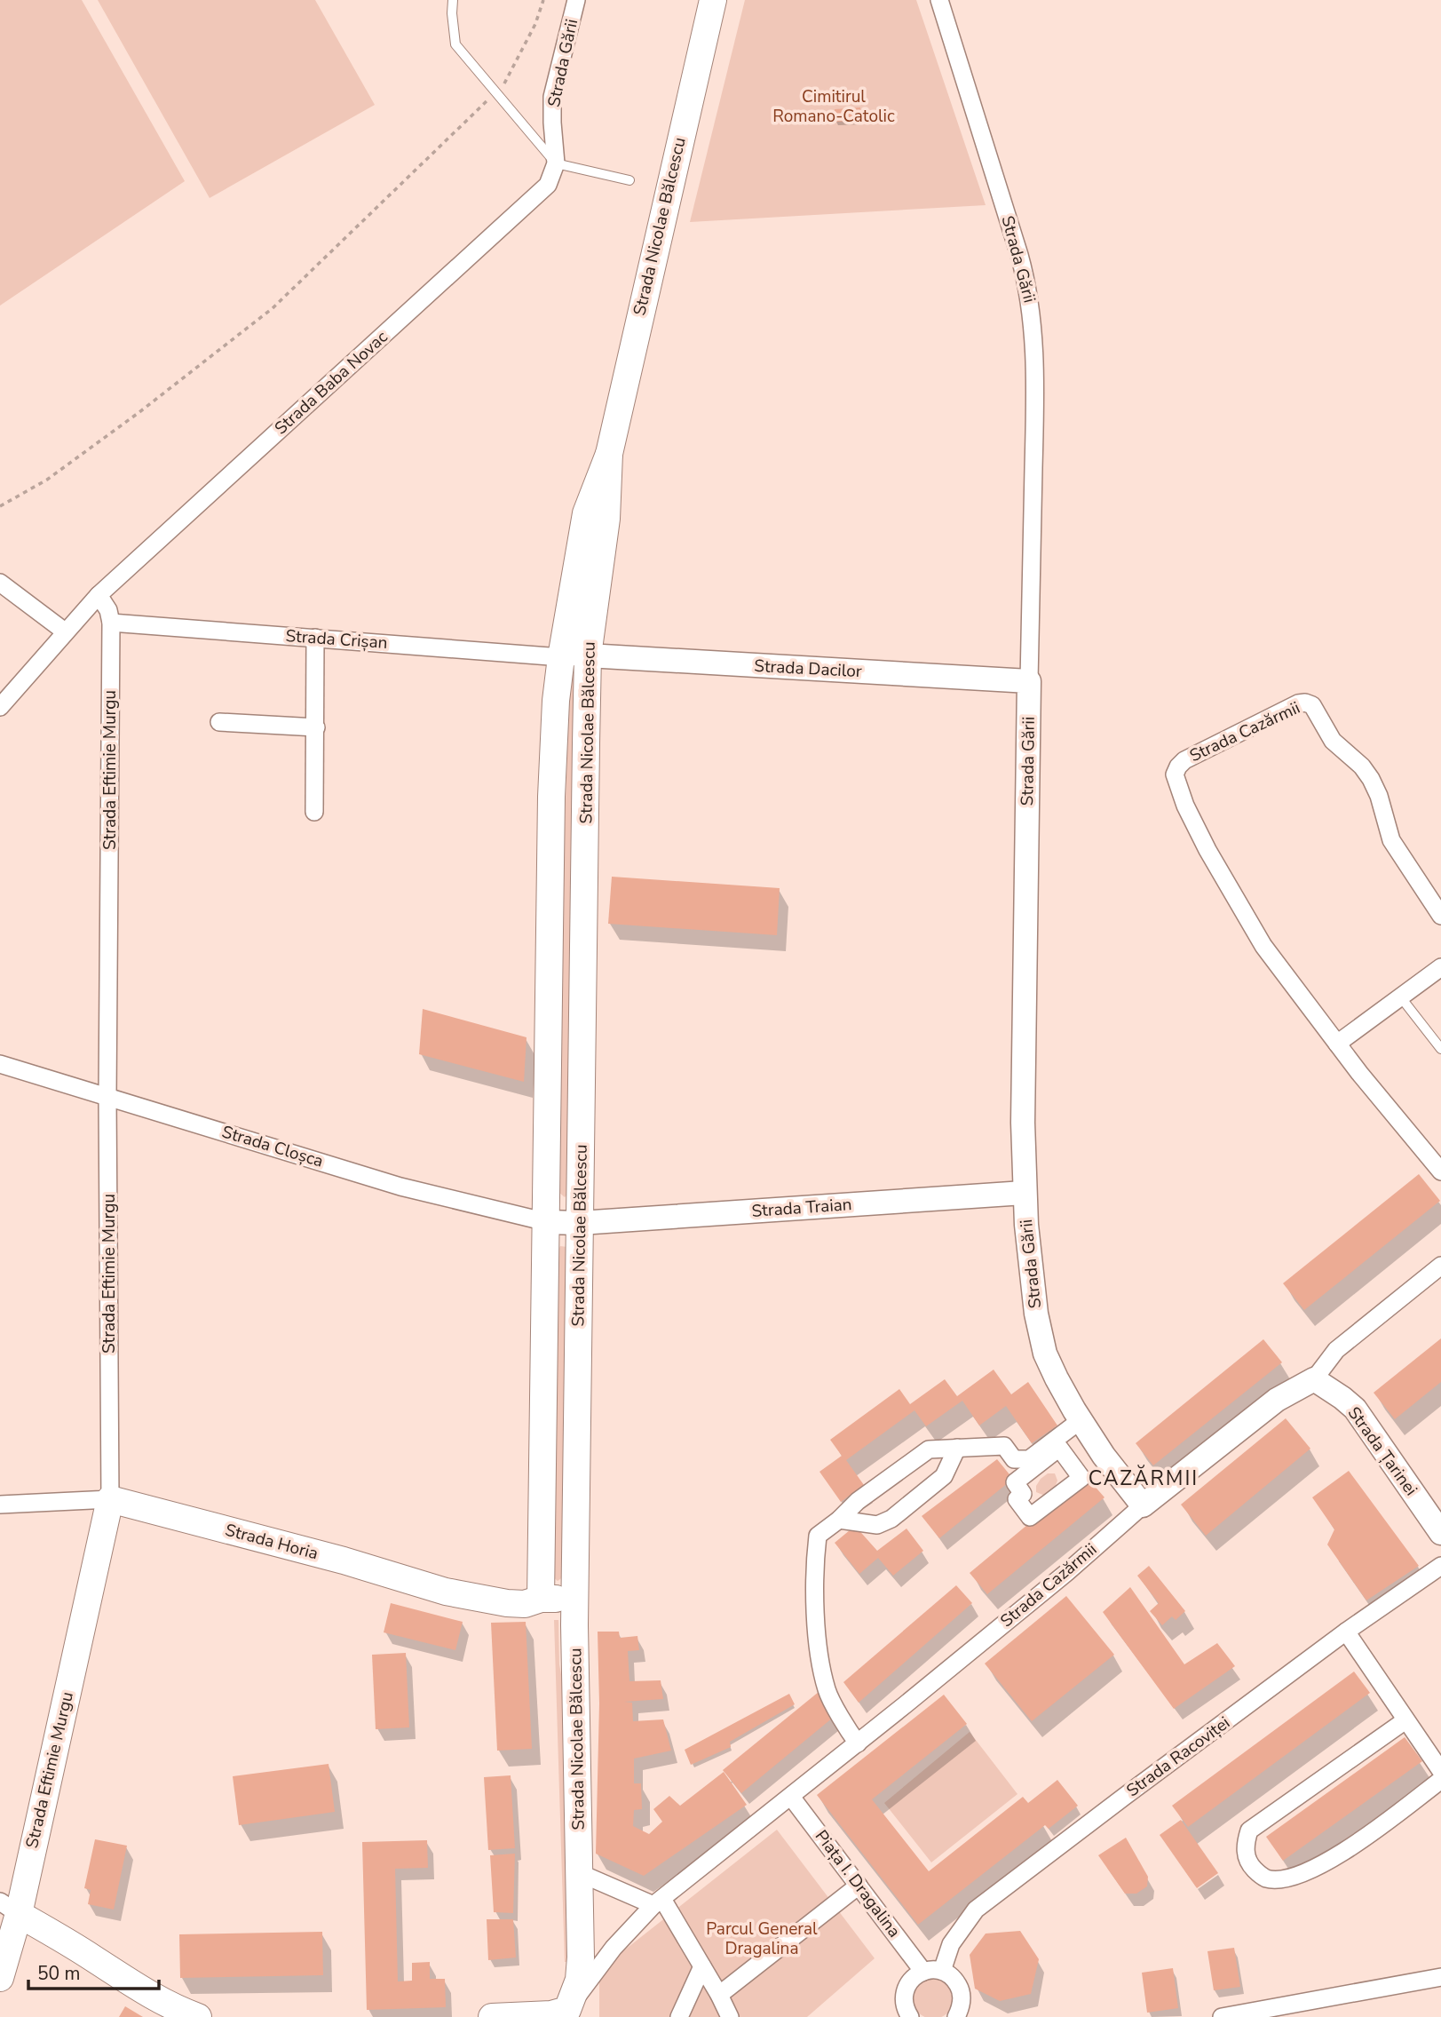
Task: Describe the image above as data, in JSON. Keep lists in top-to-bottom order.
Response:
{
  "streets": {
    "main road": ["Strada Nicolae Bălcescu", "Strada Eftimie Murgu", "Strada Horia"],
    "street": [
      "Strada Gării",
      "Strada Baba Novac",
      "Strada Crișan",
      "Strada Dacilor",
      "Strada Cazărmii",
      "Strada Cloșca",
      "Strada Traian",
      "Strada Țarinei",
      "Strada Racoviței",
      "Piața I. Dragalina"
    ]
  },
  "crossings": [
    ["Strada Gării", "Strada Baba Novac"],
    ["Strada Gării", "Strada Dacilor"],
    ["Strada Gării", "Strada Cazărmii"],
    ["Strada Gării", "Strada Traian"],
    ["Strada Nicolae Bălcescu", "Strada Crișan"],
    ["Strada Nicolae Bălcescu", "Strada Dacilor"],
    ["Strada Nicolae Bălcescu", "Strada Cazărmii"],
    ["Strada Nicolae Bălcescu", "Strada Cloșca"],
    ["Strada Nicolae Bălcescu", "Strada Traian"],
    ["Strada Nicolae Bălcescu", "Strada Horia"],
    ["Strada Crișan", "Strada Dacilor"],
    ["Strada Crișan", "Strada Eftimie Murgu"],
    ["Strada Cazărmii", "Strada Țarinei"],
    ["Strada Cazărmii", "Piața I. Dragalina"],
    ["Strada Eftimie Murgu", "Strada Cloșca"],
    ["Strada Eftimie Murgu", "Strada Horia"],
    ["Strada Cloșca", "Strada Traian"]
  ],
  "districts": ["CAZĂRMII"],
  "parks": ["Cimitirul Romano-Catolic", "Parcul General Dragalina"],
  "scale_bar": "50 m"
}
